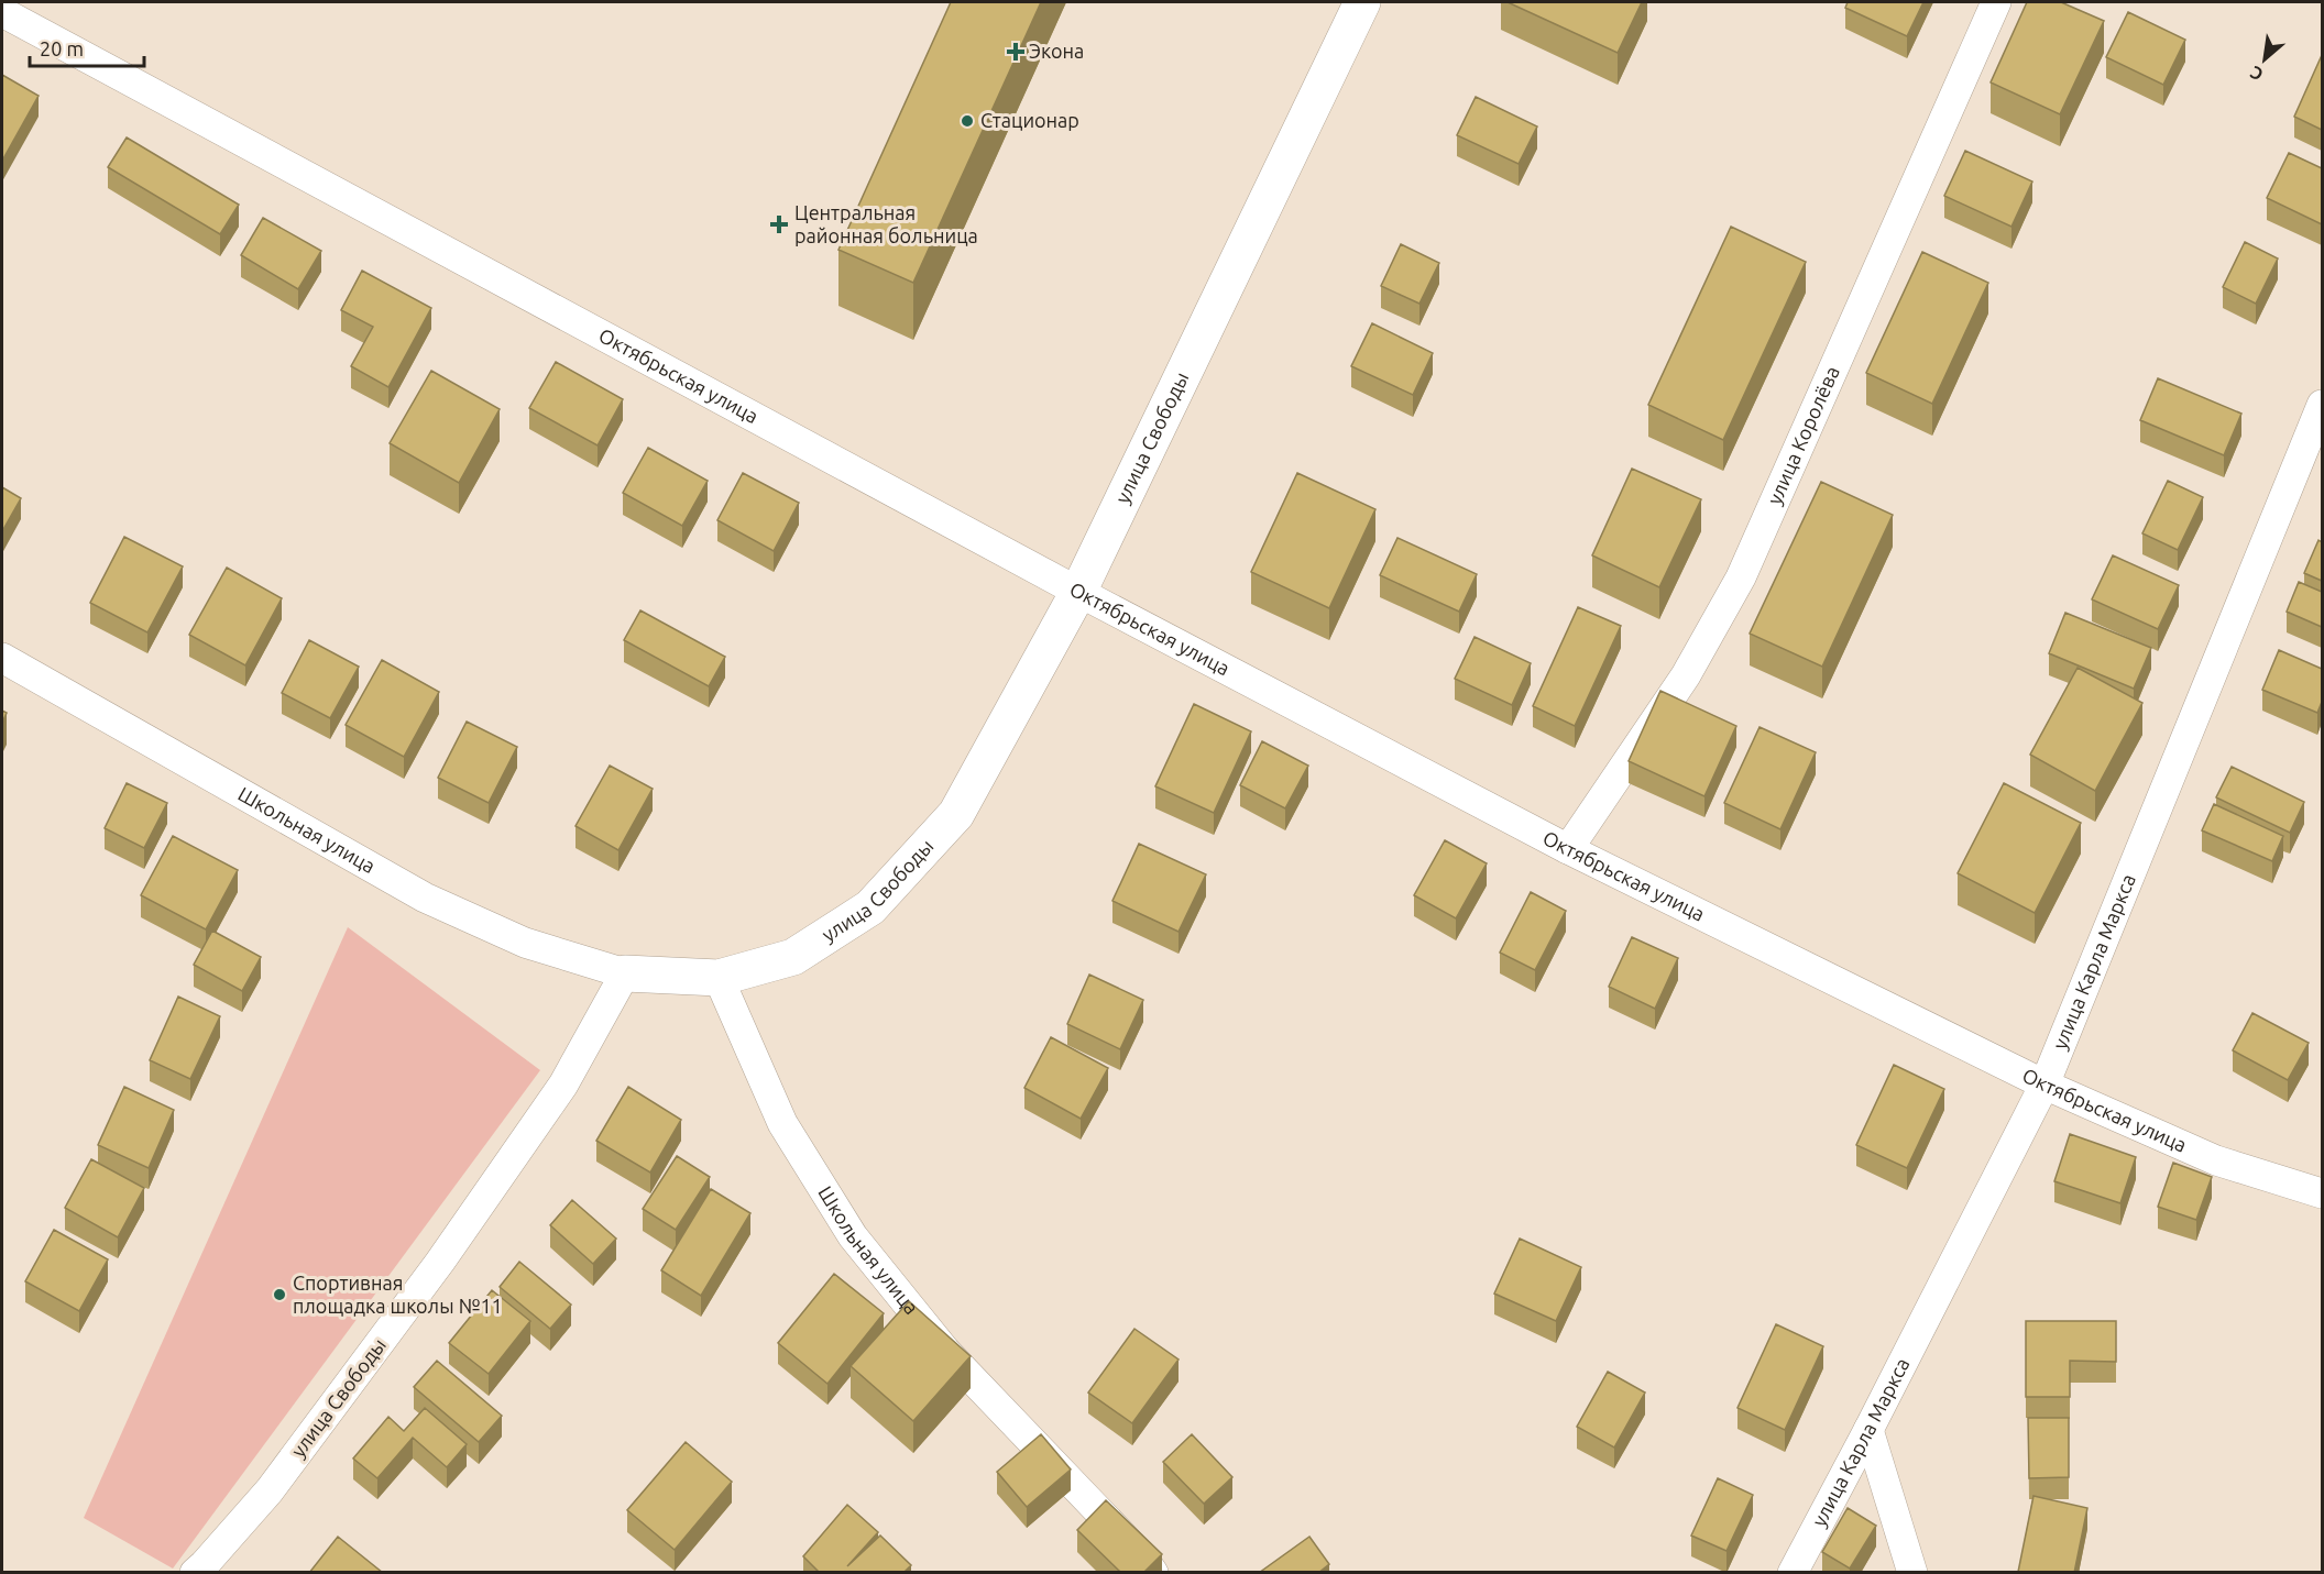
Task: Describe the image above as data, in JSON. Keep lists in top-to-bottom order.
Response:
{
  "streets": {
    "street": [
      "Октябрьская улица",
      "улица Королёва",
      "улица Свободы",
      "Школьная улица",
      "улица Карла Маркса"
    ]
  },
  "crossings": [
    ["Октябрьская улица", "улица Королёва"],
    ["Октябрьская улица", "улица Свободы"],
    ["Октябрьская улица", "улица Карла Маркса"],
    ["улица Свободы", "Школьная улица"]
  ],
  "places": {
    "health": ["Экона", "Центральная районная больница"],
    "other": ["Стационар", "Спортивная площадка школы №11"]
  },
  "scale_bar": "20 m",
  "north": "bottom left"
}
